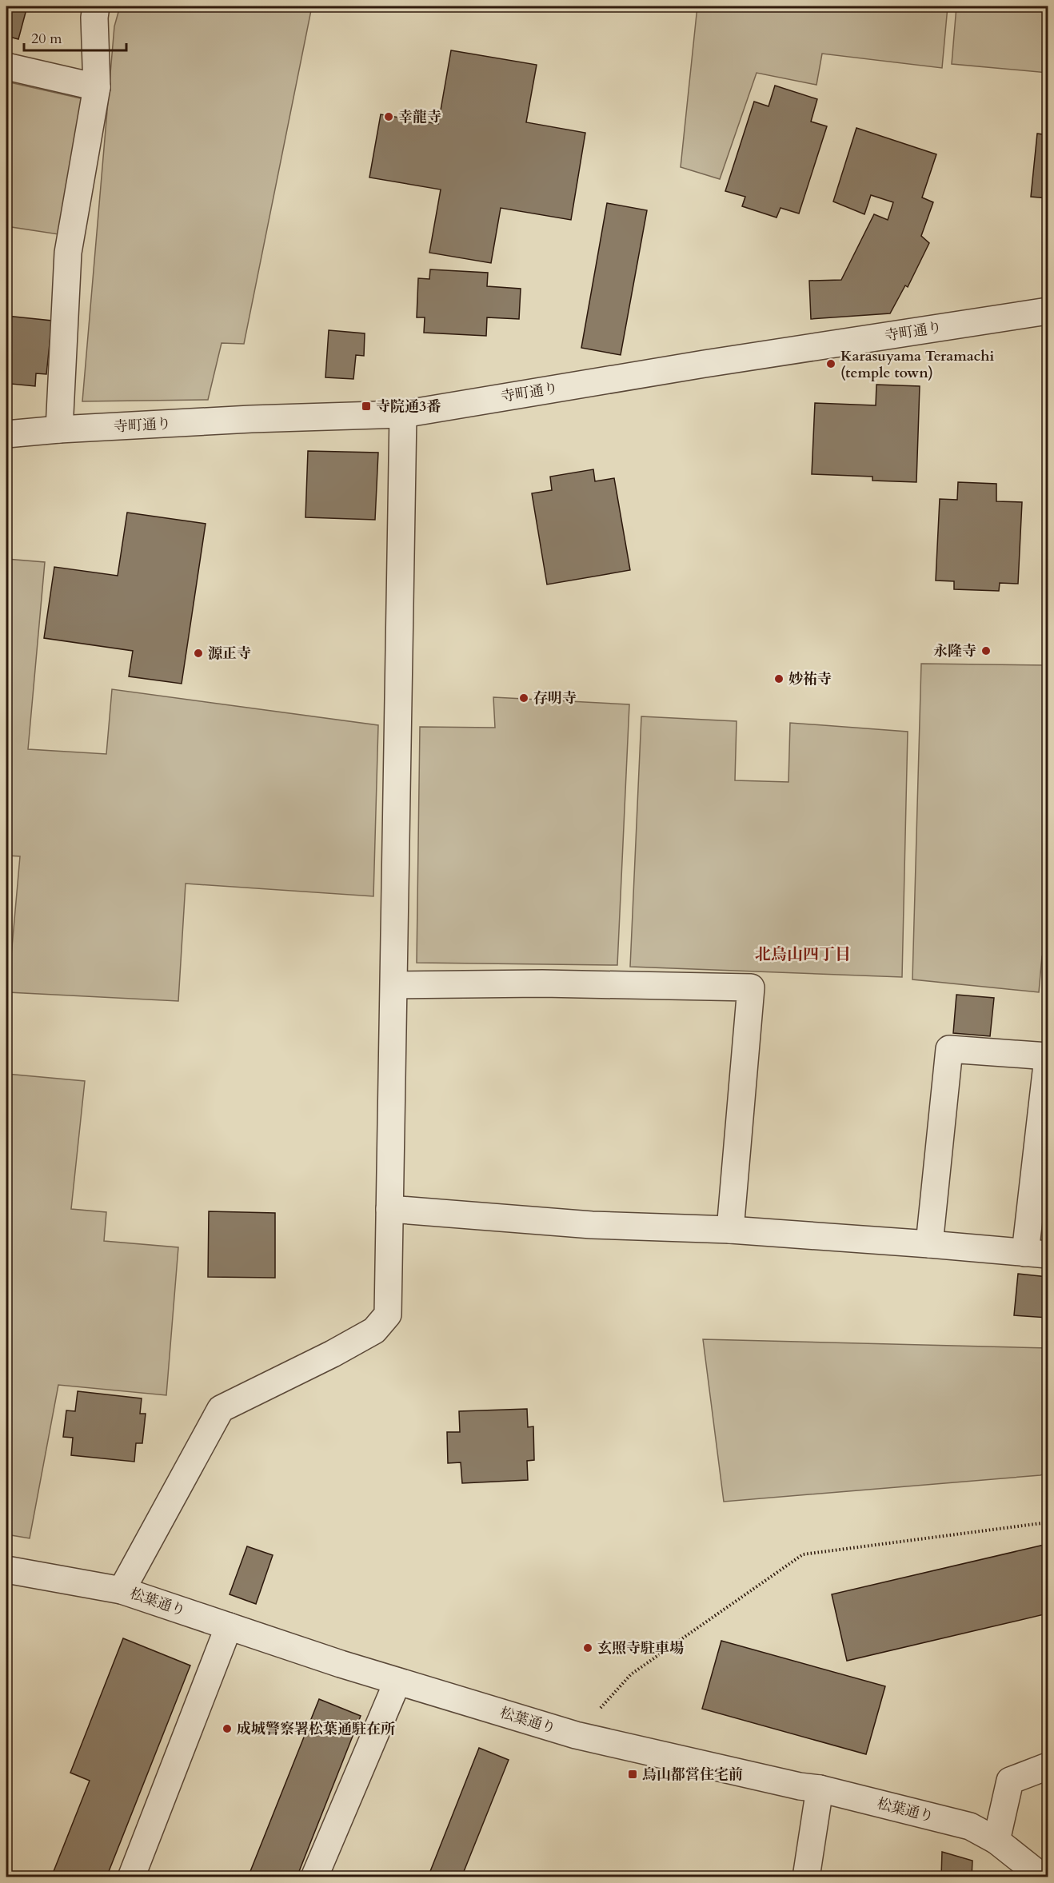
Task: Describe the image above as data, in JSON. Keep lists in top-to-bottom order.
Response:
{
  "streets": {
    "street": ["寺町通り", "松葉通り"]
  },
  "districts": ["北烏山四丁目"],
  "places": {
    "other": [
      "幸龍寺",
      "Karasuyama Teramachi (temple town)",
      "永隆寺",
      "源正寺",
      "妙祐寺",
      "存明寺",
      "玄照寺駐車場",
      "成城警察署松葉通駐在所"
    ],
    "transit": ["寺院通3番", "烏山都営住宅前"]
  },
  "scale_bar": "20 m"
}
